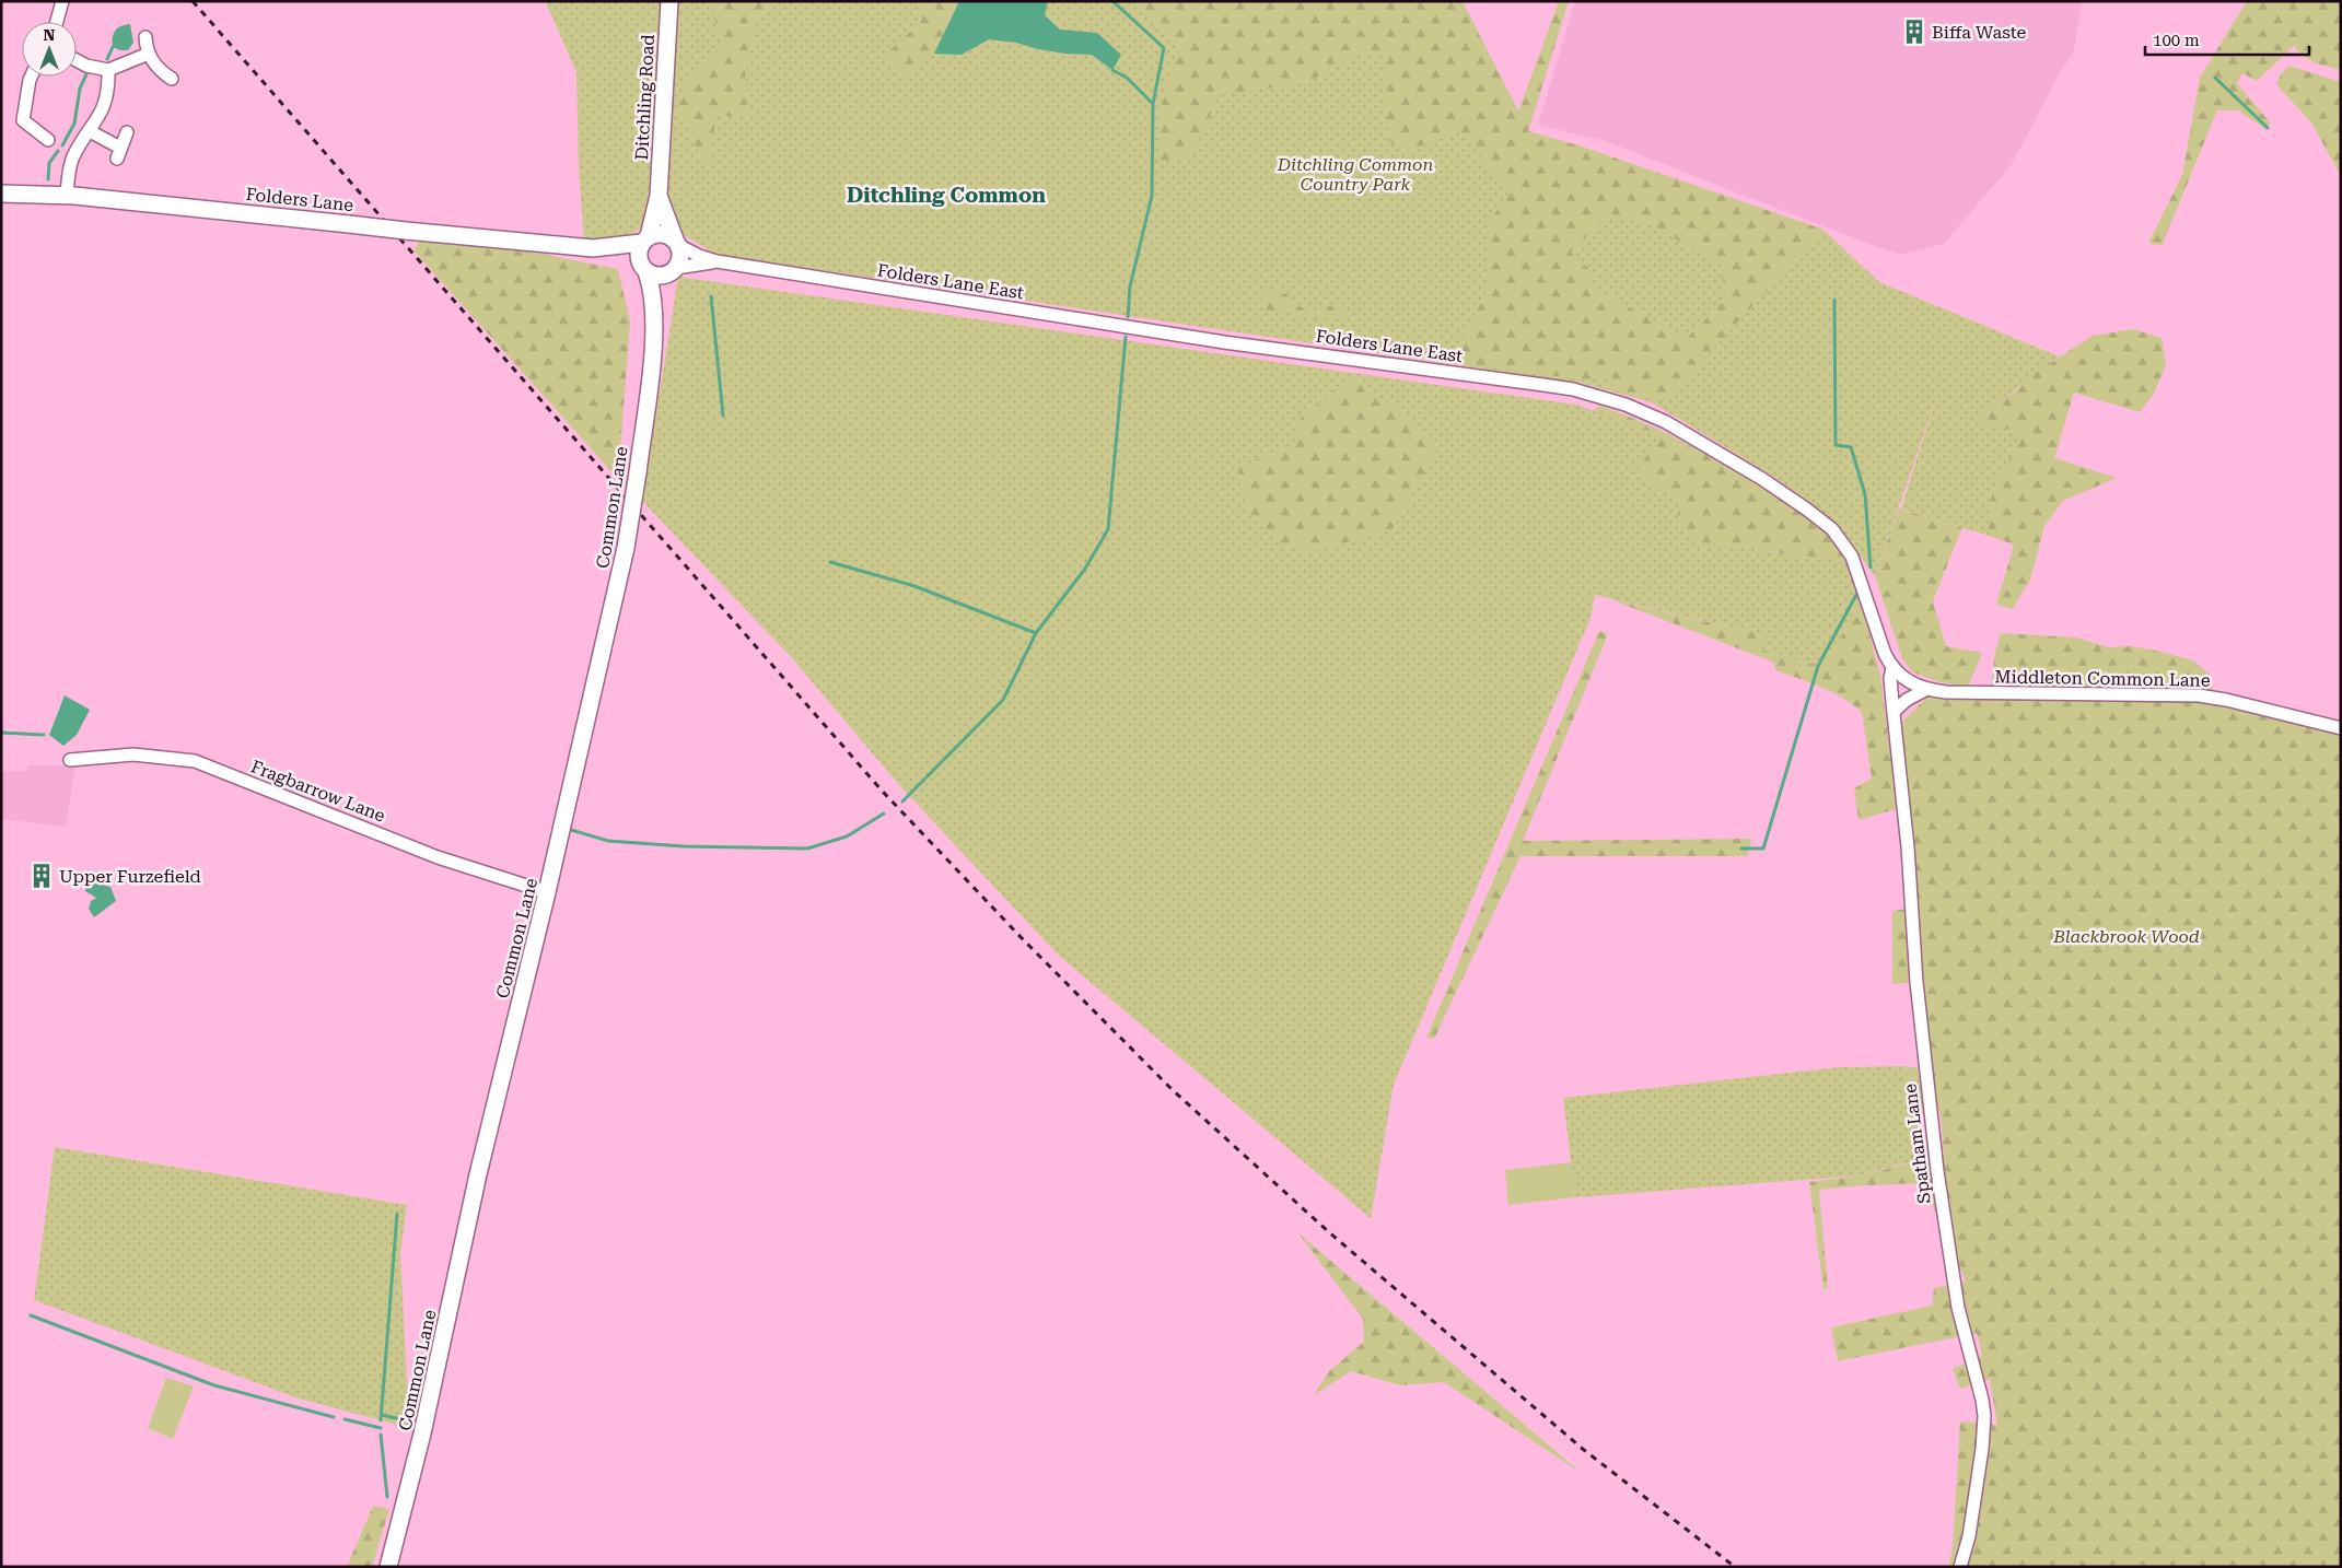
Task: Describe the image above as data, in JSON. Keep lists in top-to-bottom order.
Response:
{
  "streets": {
    "main road": ["Ditchling Road", "Folders Lane", "Common Lane"],
    "street": [
      "Folders Lane East",
      "Middleton Common Lane",
      "Fragbarrow Lane",
      "Spatham Lane"
    ]
  },
  "crossings": [
    ["Ditchling Road", "Folders Lane"],
    ["Ditchling Road", "Folders Lane East"],
    ["Ditchling Road", "Common Lane"],
    ["Folders Lane", "Folders Lane East"],
    ["Folders Lane", "Common Lane"],
    ["Folders Lane East", "Common Lane"],
    ["Folders Lane East", "Middleton Common Lane"],
    ["Folders Lane East", "Spatham Lane"],
    ["Common Lane", "Fragbarrow Lane"]
  ],
  "districts": ["Ditchling Common"],
  "parks": ["Ditchling Common Country Park", "Blackbrook Wood"],
  "places": {
    "building": ["Biffa Waste", "Upper Furzefield"]
  },
  "scale_bar": "100 m",
  "north": "top"
}
